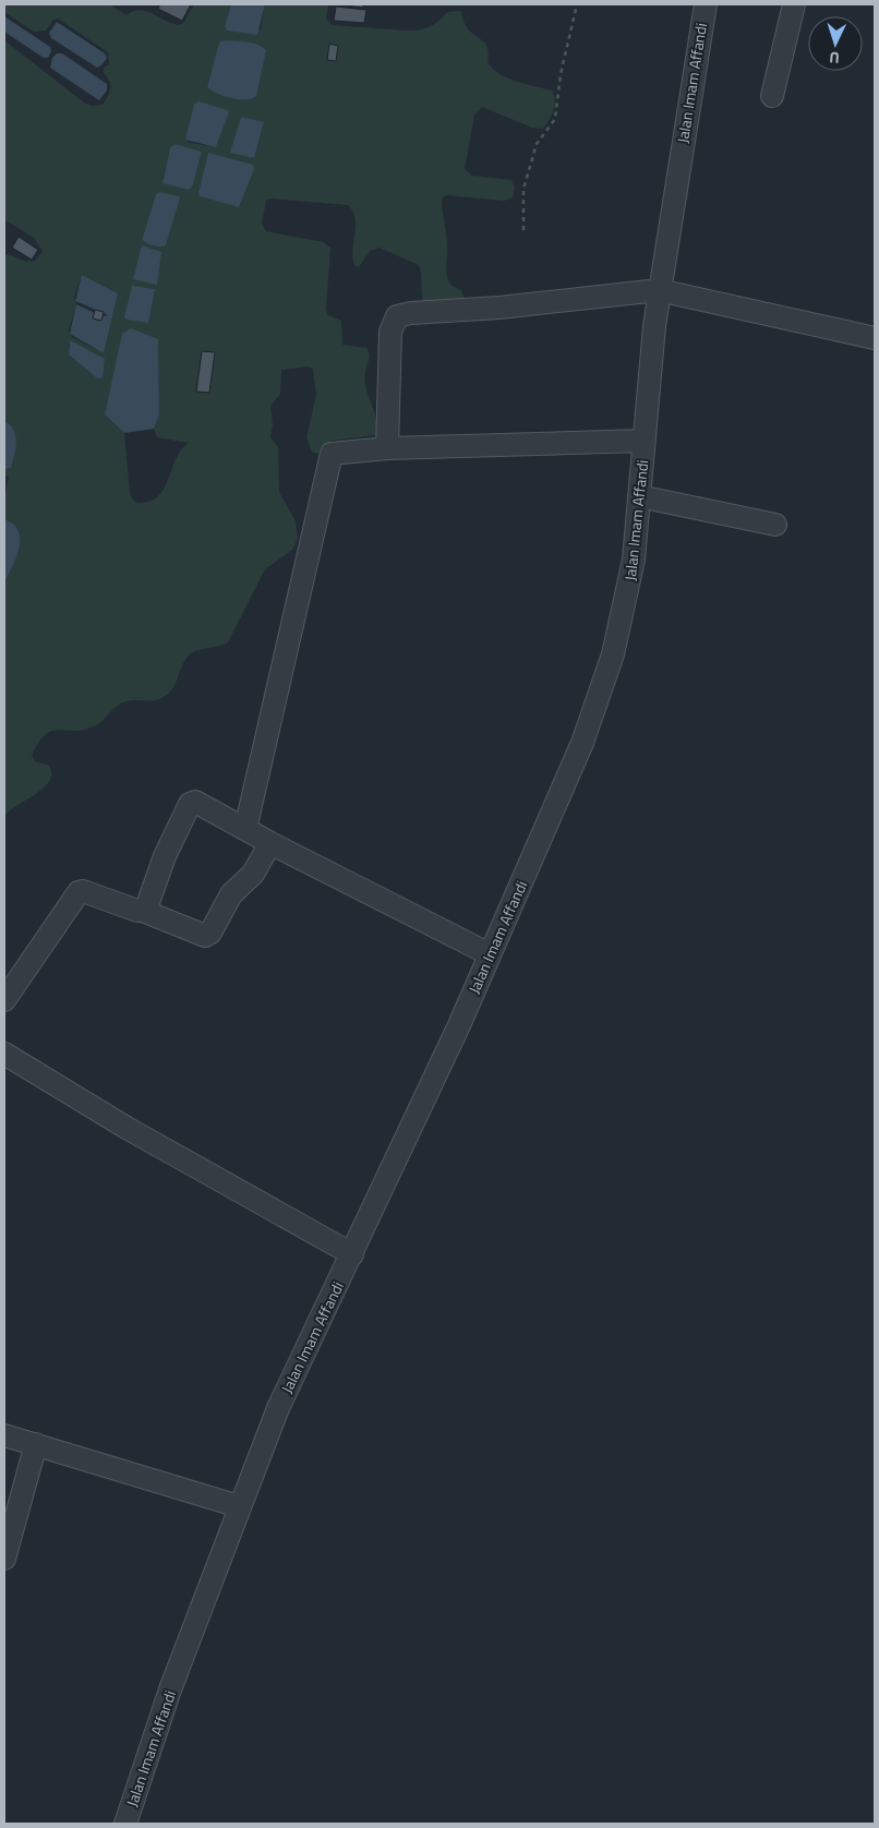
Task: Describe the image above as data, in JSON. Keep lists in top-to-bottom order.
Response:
{
  "streets": {
    "street": ["Jalan Imam Affandi"]
  },
  "north": "bottom"
}
